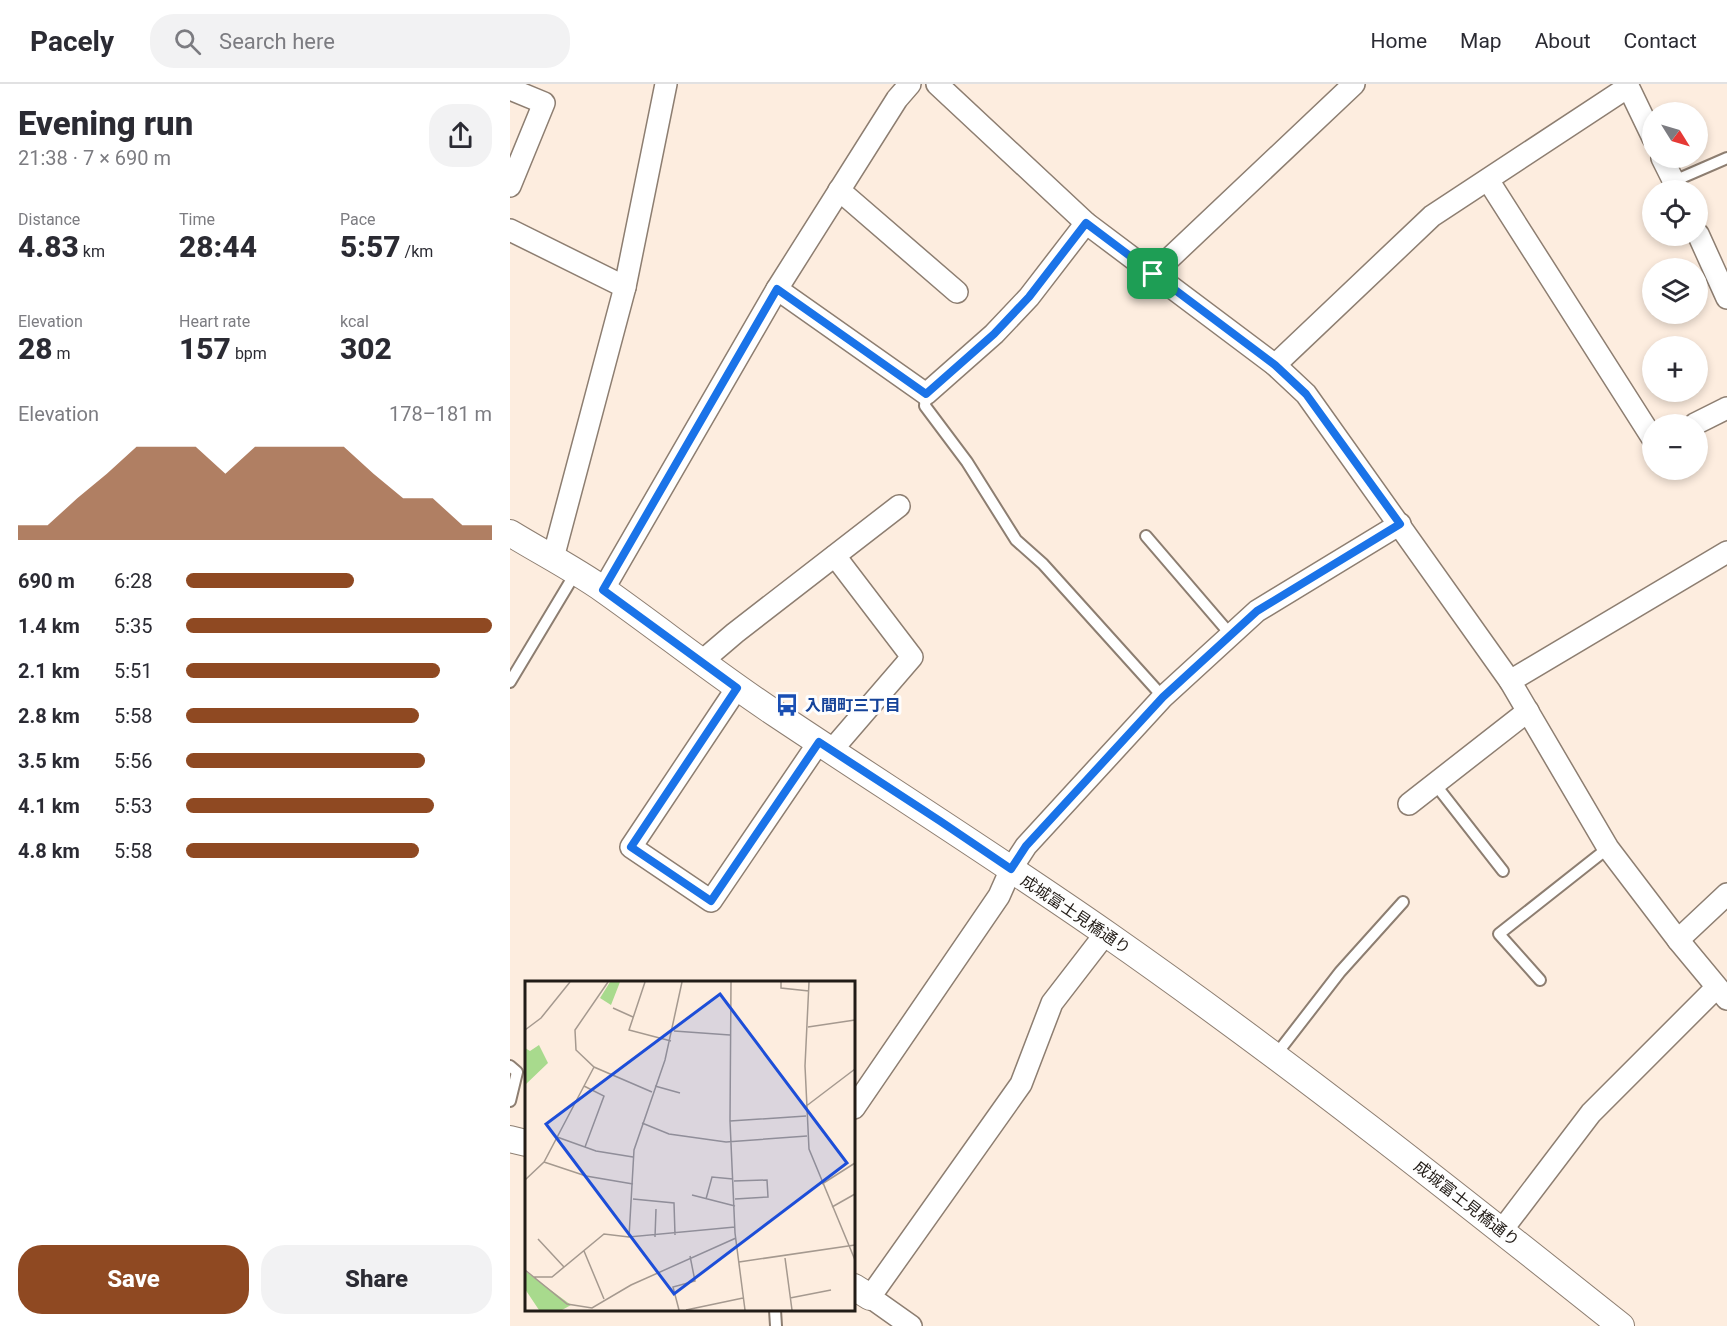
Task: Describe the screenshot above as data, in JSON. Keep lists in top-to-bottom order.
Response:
{
  "streets": {
    "street": ["成城富士見橋通り"]
  },
  "places": {
    "bus stop": ["入間町三丁目"]
  },
  "north": "bottom right",
  "page": {
    "header": "Pacely",
    "search": "Search here",
    "nav": [
      "Home",
      "Map",
      "About",
      "Contact"
    ],
    "heading": ["Evening run", "21:38 · 7 × 690 m"],
    "map_buttons": ["+", "−"],
    "stats": [
      ["Distance", "4.83 km"],
      ["Time", "28:44"],
      ["Pace", "5:57 /km"],
      ["Elevation", "28 m"],
      ["Heart rate", "157 bpm"],
      ["kcal", "302"]
    ],
    "chart": ["Elevation", "178–181 m"],
    "list": [
      {
        "name": "690 m",
        "note": "6:28"
      },
      {
        "name": "1.4 km",
        "note": "5:35"
      },
      {
        "name": "2.1 km",
        "note": "5:51"
      },
      {
        "name": "2.8 km",
        "note": "5:58"
      },
      {
        "name": "3.5 km",
        "note": "5:56"
      },
      {
        "name": "4.1 km",
        "note": "5:53"
      },
      {
        "name": "4.8 km",
        "note": "5:58"
      }
    ],
    "buttons": ["Save", "Share"]
  }
}
